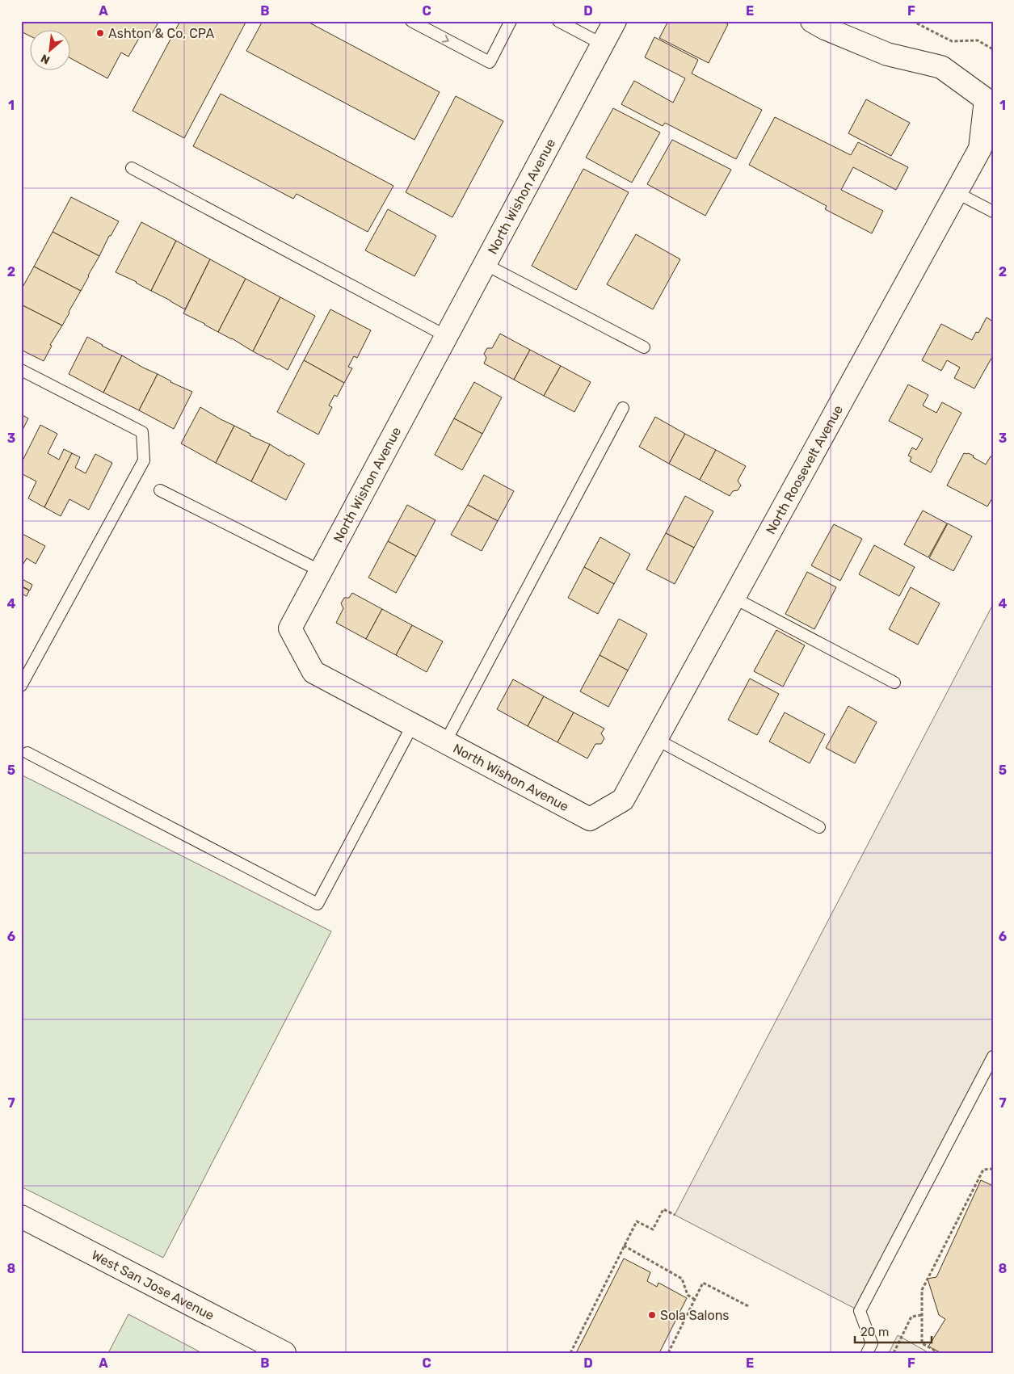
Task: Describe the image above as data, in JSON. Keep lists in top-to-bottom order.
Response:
{
  "streets": {
    "street": ["North Wishon Avenue", "North Roosevelt Avenue", "West San Jose Avenue"]
  },
  "crossings": [
    ["North Wishon Avenue", "North Roosevelt Avenue"]
  ],
  "places": ["Ashton & Co, CPA", "Sola Salons"],
  "scale_bar": "20 m",
  "north": "bottom left",
  "grid": {
    "columns": [
      "A",
      "B",
      "C",
      "D",
      "E",
      "F"
    ],
    "rows": [
      "1",
      "2",
      "3",
      "4",
      "5",
      "6",
      "7",
      "8"
    ]
  }
}
